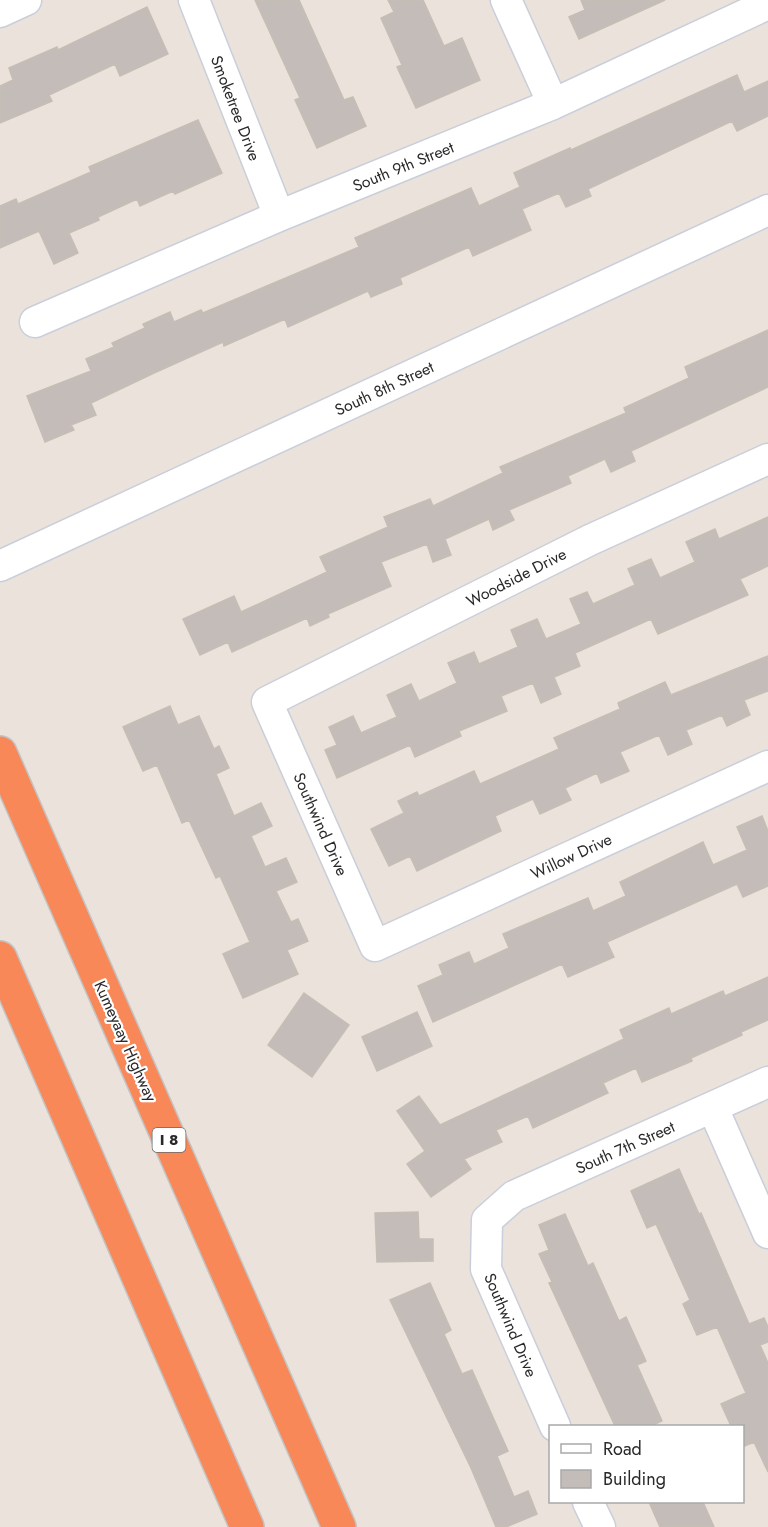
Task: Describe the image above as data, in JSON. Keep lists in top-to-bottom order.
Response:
{
  "streets": {
    "highway": ["Kumeyaay Highway", "I 8"],
    "street": [
      "Smoketree Drive",
      "South 9th Street",
      "South 8th Street",
      "Woodside Drive",
      "Southwind Drive",
      "Willow Drive",
      "South 7th Street"
    ]
  },
  "crossings": [
    ["Smoketree Drive", "South 9th Street"],
    ["Woodside Drive", "Southwind Drive"],
    ["Southwind Drive", "Willow Drive"],
    ["Southwind Drive", "South 7th Street"]
  ],
  "legend": ["Road", "Building"]
}
